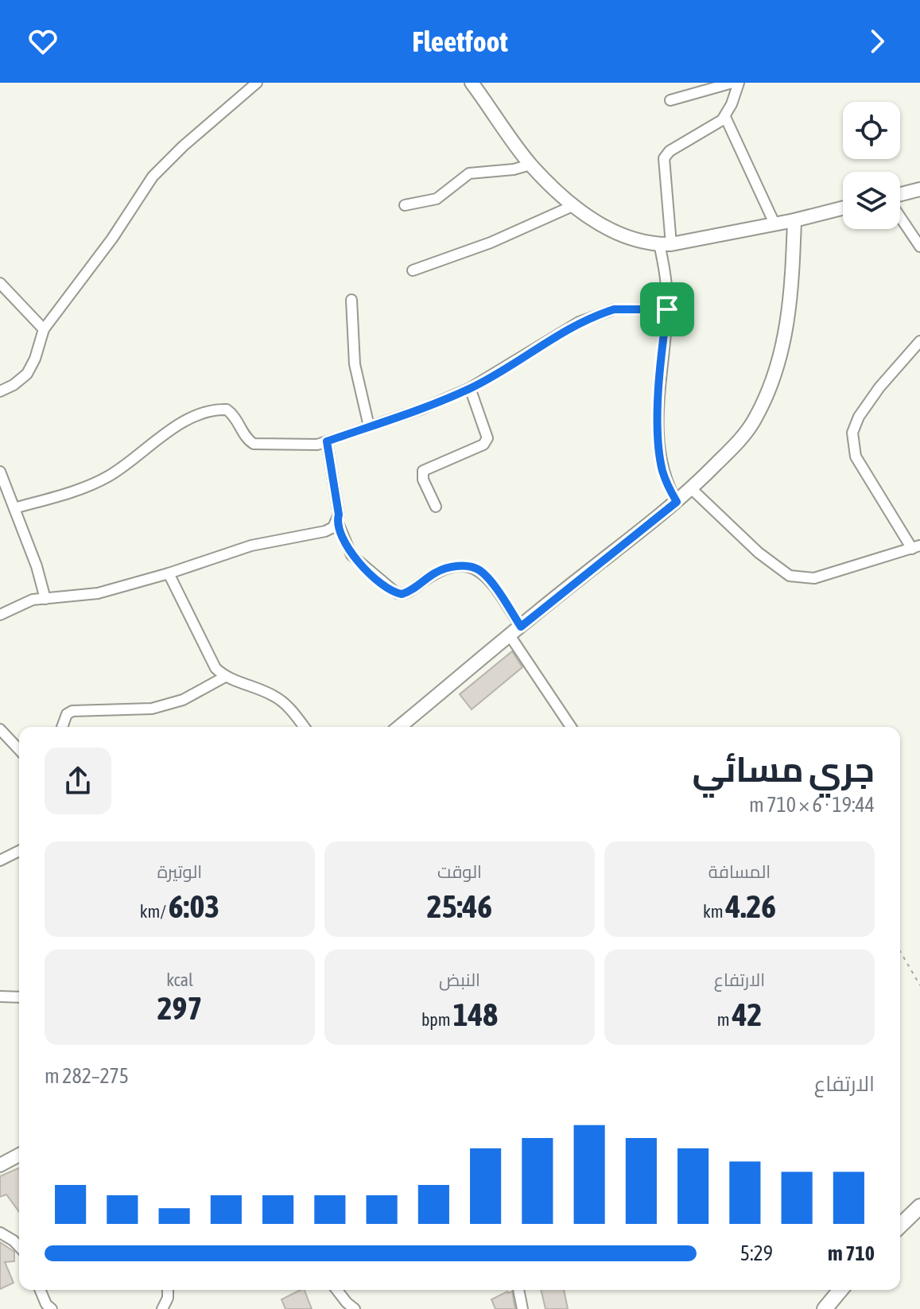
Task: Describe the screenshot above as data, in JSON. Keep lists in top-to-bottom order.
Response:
{
  "page": {
    "header": "Fleetfoot",
    "heading": ["جري مسائي", "19:44 · 6 × 710 m"],
    "stats": [
      ["المسافة", "4.26 km"],
      ["الوقت", "25:46"],
      ["الوتيرة", "6:03 /km"],
      ["الارتفاع", "42 m"],
      ["النبض", "148 bpm"],
      ["kcal", "297"]
    ],
    "chart": ["الارتفاع", "275–282 m"],
    "list": [
      {
        "name": "710 m",
        "note": "5:29"
      }
    ]
  }
}
